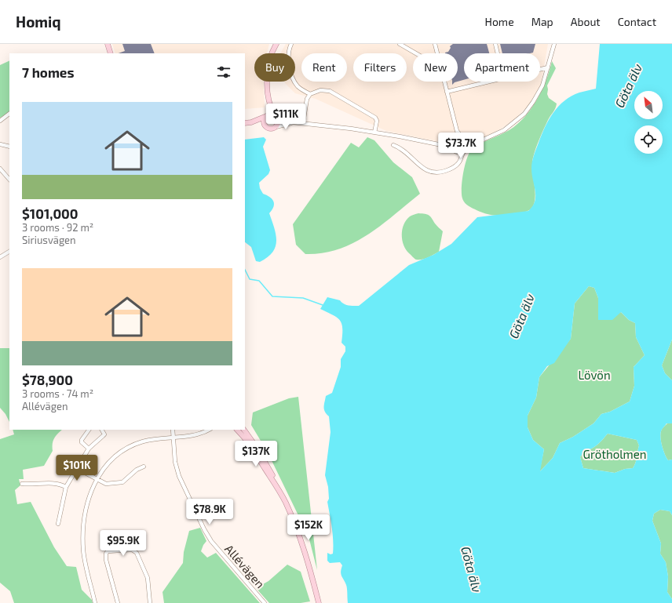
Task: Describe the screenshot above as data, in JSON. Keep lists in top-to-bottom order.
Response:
{
  "streets": {
    "street": ["Allévägen"]
  },
  "water": ["Göta älv"],
  "parks": ["Lövön", "Grötholmen"],
  "north": "top left",
  "page": {
    "header": "Homiq",
    "nav": [
      "Home",
      "Map",
      "About",
      "Contact"
    ],
    "chip": [
      "Buy",
      "Rent",
      "Filters",
      "New",
      "Apartment"
    ],
    "heading": "7 homes",
    "list": [
      {
        "name": "$101,000",
        "note": "3 rooms · 92 m² · Siriusvägen"
      },
      {
        "name": "$78,900",
        "note": "3 rooms · 74 m² · Allévägen"
      }
    ],
    "price": [
      "$111K",
      "$73.7K",
      "$137K",
      "$101K",
      "$78.9K",
      "$152K",
      "$95.9K"
    ]
  }
}
